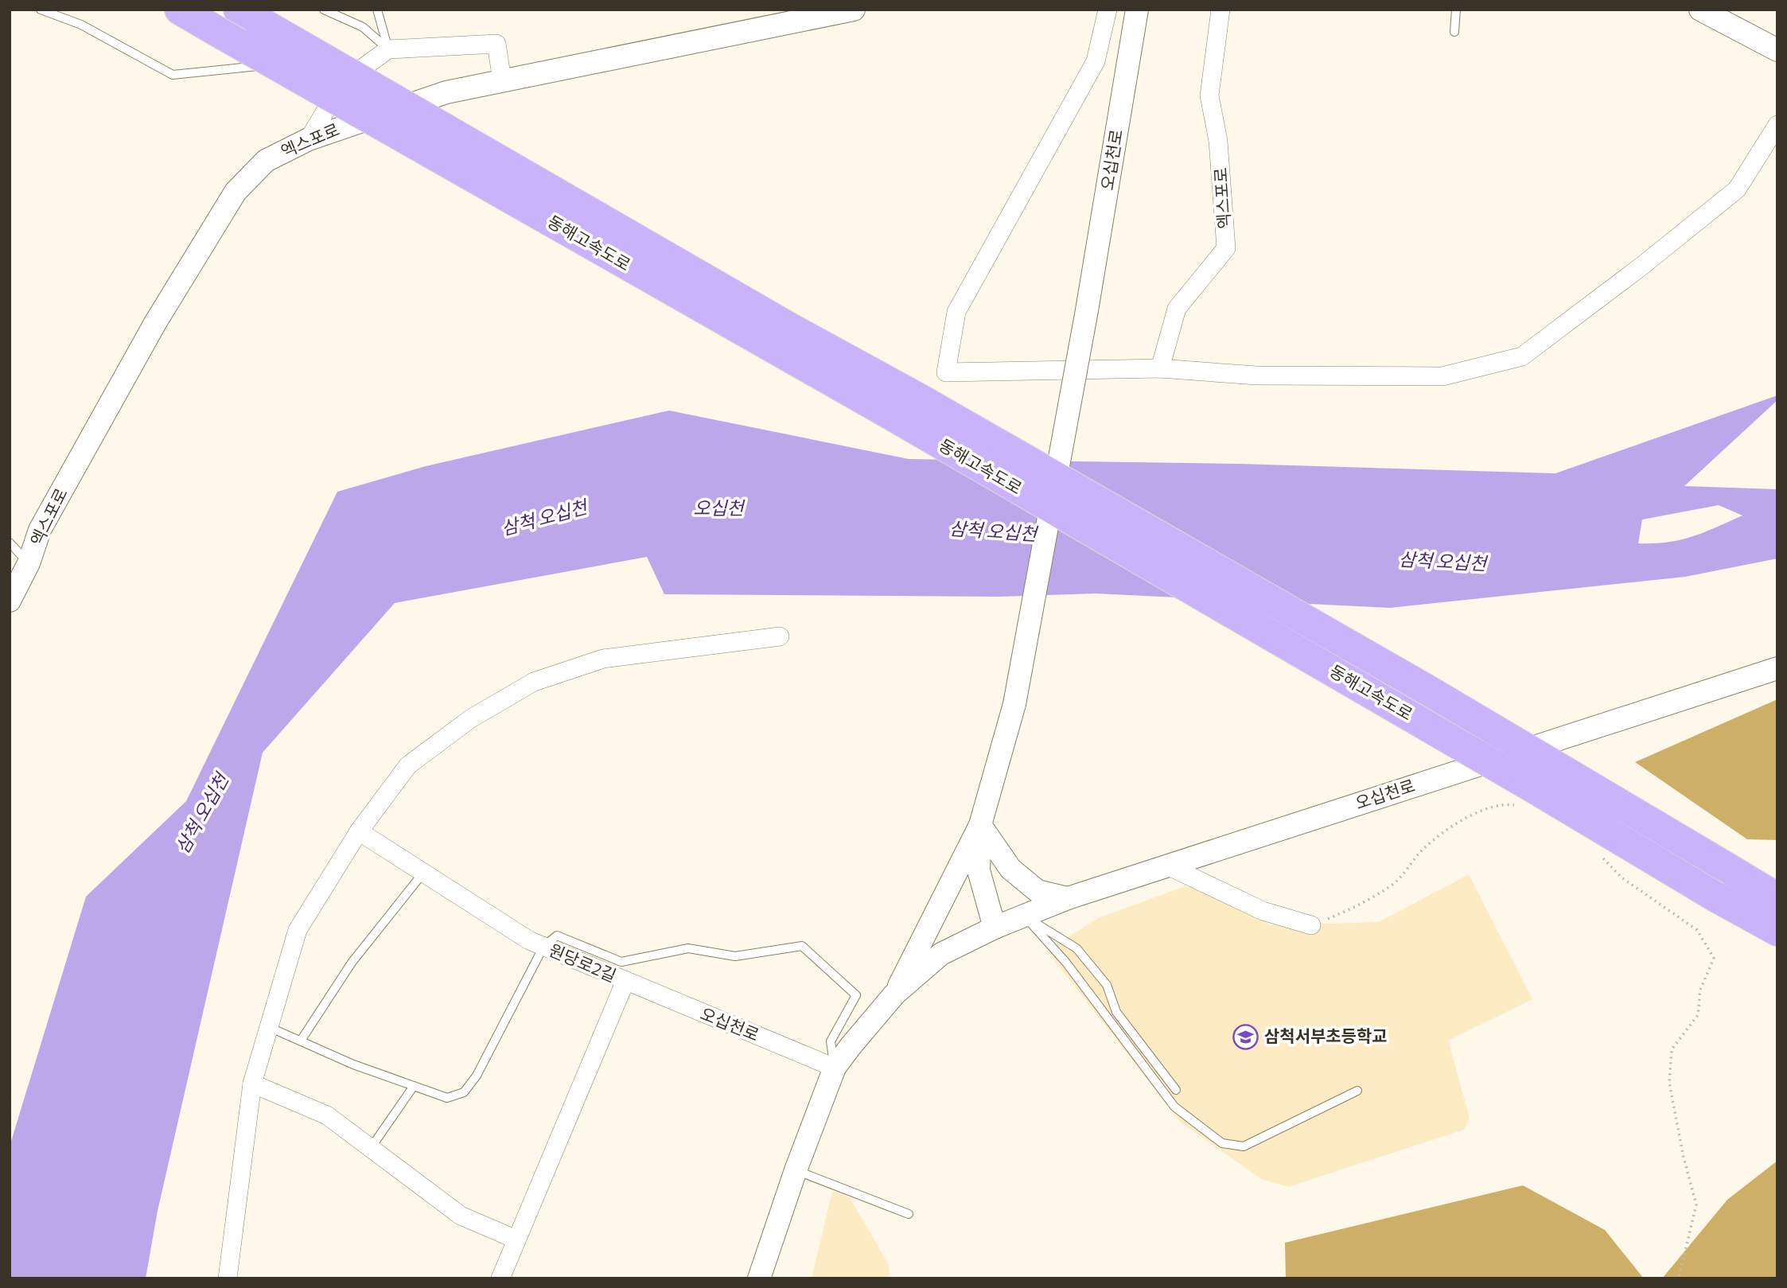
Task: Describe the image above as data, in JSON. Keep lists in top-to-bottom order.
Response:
{
  "streets": {
    "highway": ["동해고속도로"],
    "street": ["엑스포로", "오십천로", "원당로2길"]
  },
  "crossings": [
    ["오십천로", "원당로2길"]
  ],
  "water": ["오십천", "삼척 오십천"],
  "places": {
    "school or university": ["삼척서부초등학교"]
  }
}
